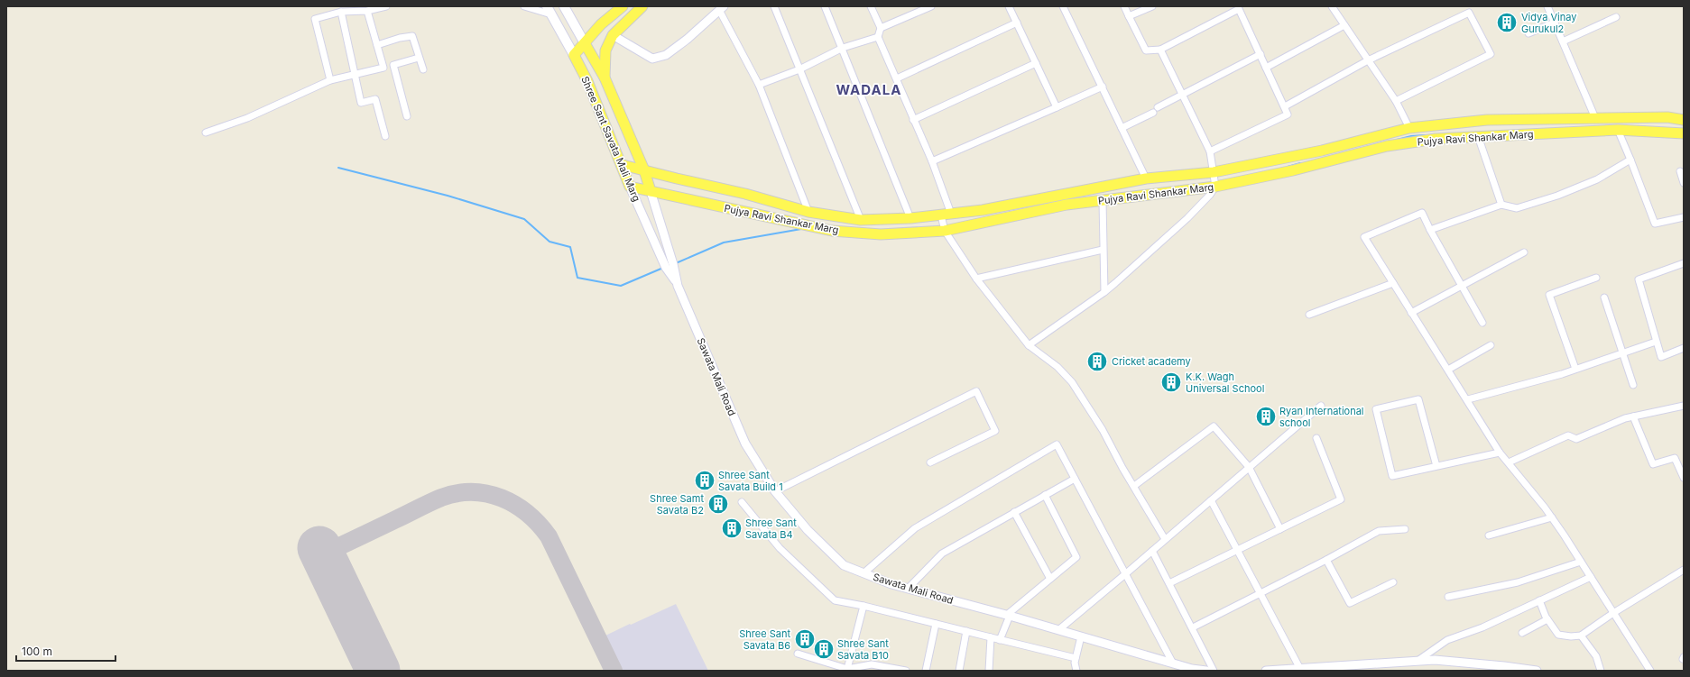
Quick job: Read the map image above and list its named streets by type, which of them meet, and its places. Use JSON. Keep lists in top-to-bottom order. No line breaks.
{"streets":{"main road":["Pujya Ravi Shankar Marg","Shree Sant Savata Mali Marg"],"street":["Sawata Mali Road"]},"crossings":[["Pujya Ravi Shankar Marg","Shree Sant Savata Mali Marg"],["Pujya Ravi Shankar Marg","Sawata Mali Road"],["Shree Sant Savata Mali Marg","Sawata Mali Road"]],"districts":["WADALA"],"places":{"building":["Vidya Vinay Gurukul2","Cricket academy","K.K. Wagh Universal School","Ryan International school","Shree Sant Savata Build 1","Shree Samt Savata B2","Shree Sant Savata B4","Shree Sant Savata B6","Shree Sant Savata B10"]},"scale_bar":"100 m"}
